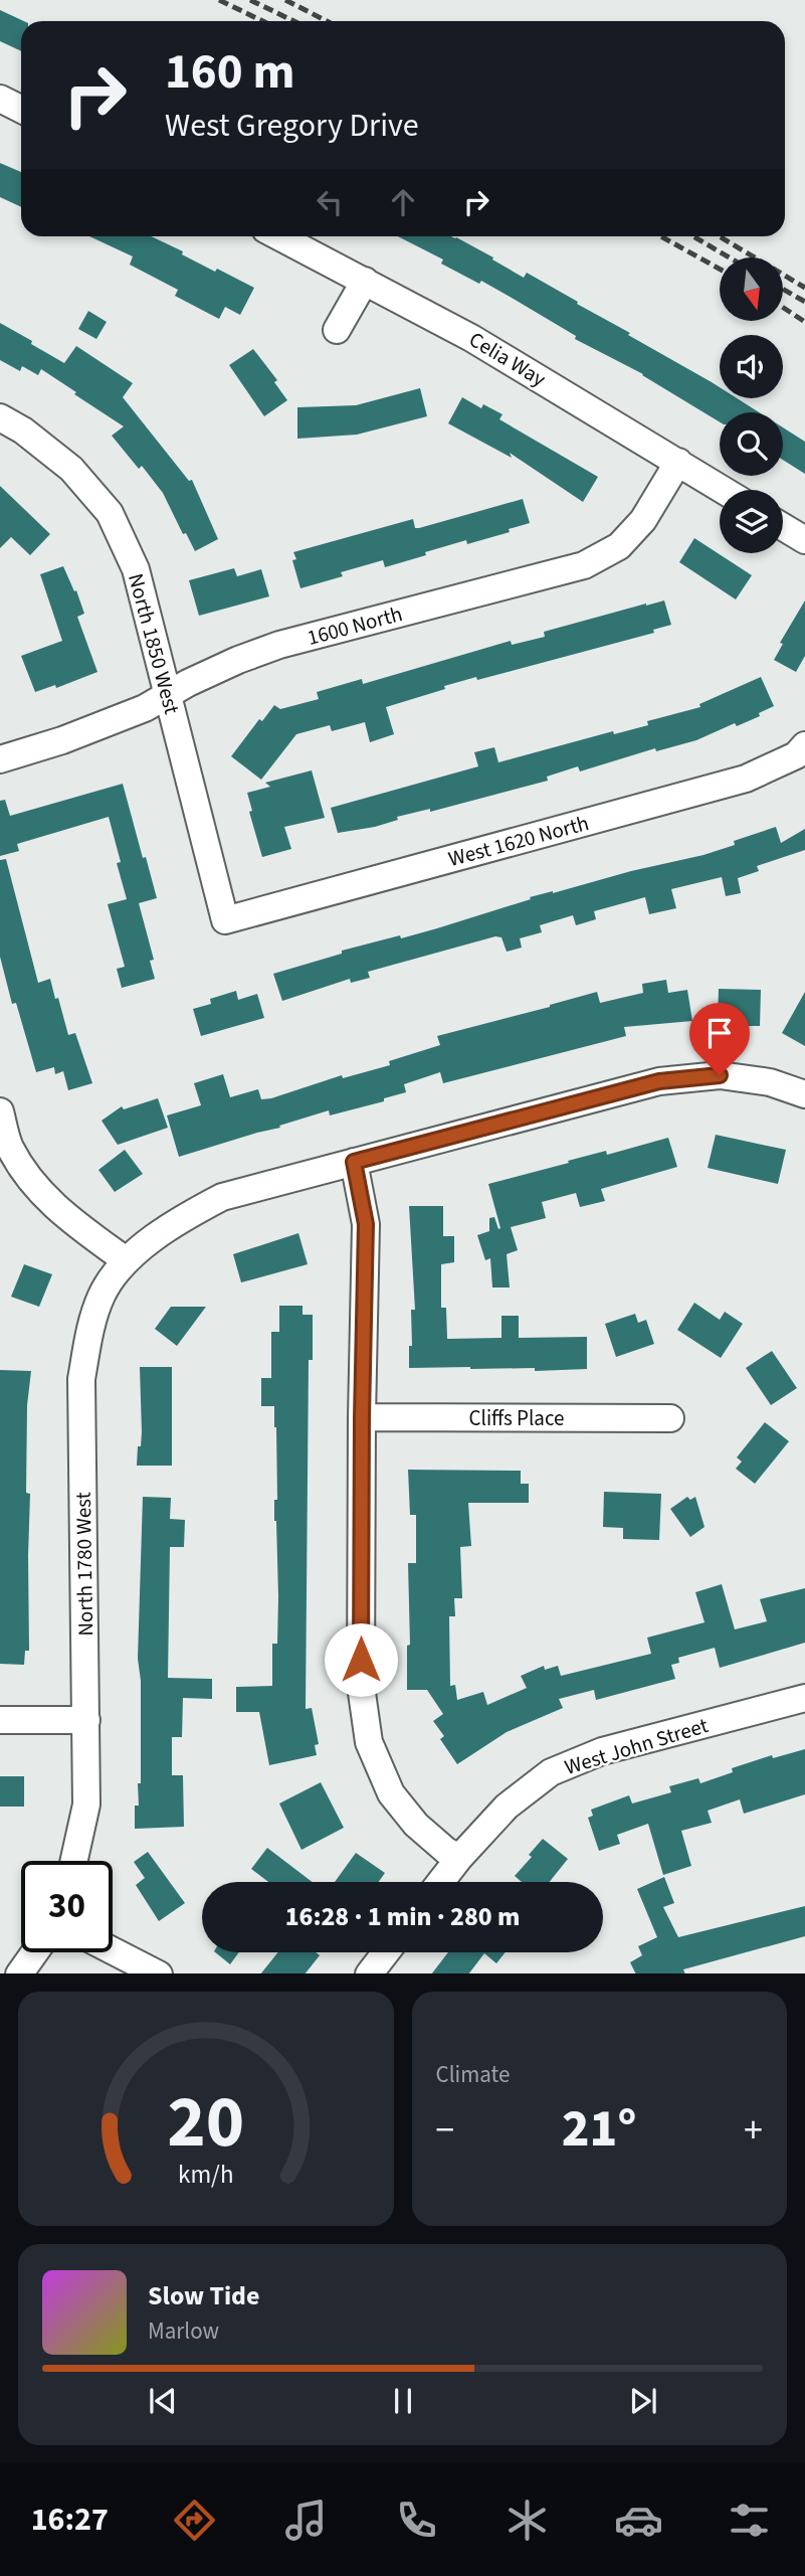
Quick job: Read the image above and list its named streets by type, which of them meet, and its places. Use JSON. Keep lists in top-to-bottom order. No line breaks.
{"streets":{"street":["Celia Way","1600 North","North 1850 West","West 1620 North","Cliffs Place","North 1780 West","West John Street"]},"crossings":[["Celia Way","1600 North"],["1600 North","North 1850 West"],["North 1850 West","West 1620 North"]],"north":"bottom","page":{"turn":["160 m","West Gregory Drive"],"limit":"30","trip":"16:28 · 1 min · 280 m","tile":"Climate","heat":["−","21°","+"],"song":["Slow Tide","Marlow"],"tabs":"16:27","gauge":["20","km/h"]}}
